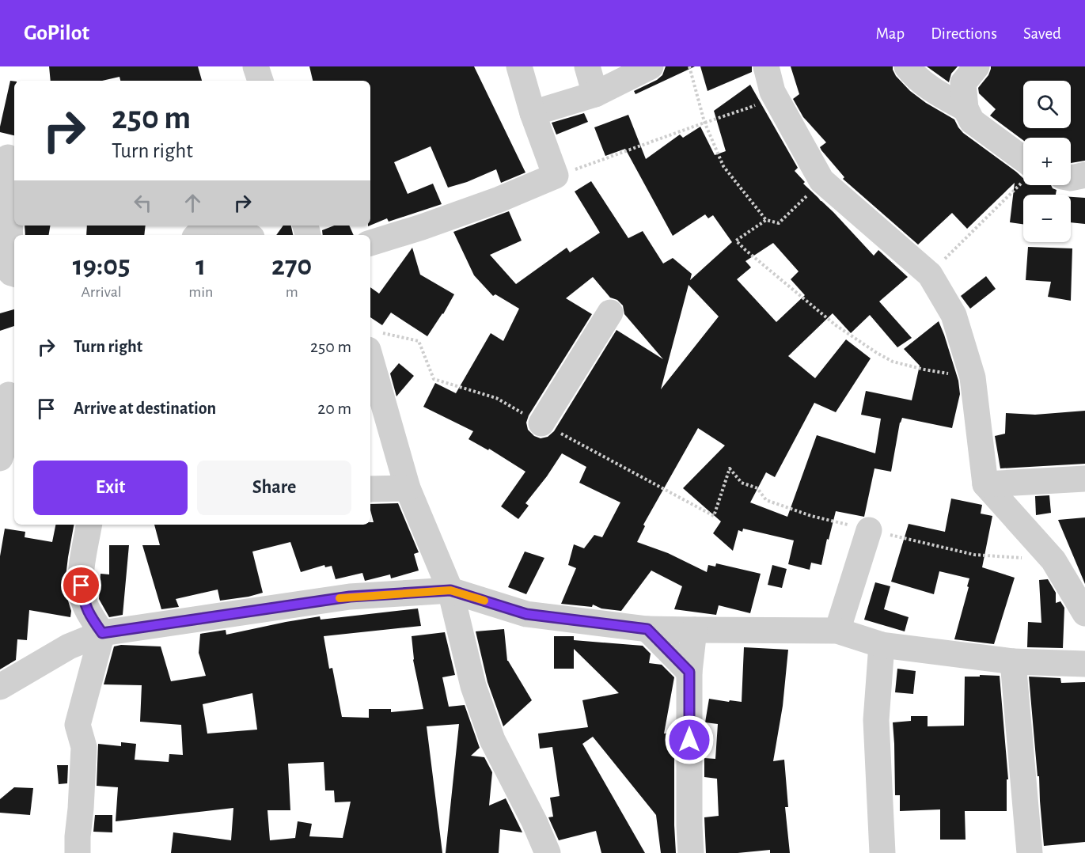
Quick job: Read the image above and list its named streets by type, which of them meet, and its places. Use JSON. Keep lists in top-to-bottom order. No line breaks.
{"page":{"header":"GoPilot","nav":["Map","Directions","Saved"],"map_buttons":["+","−"],"turn":["250 m","Turn right"],"eta":["19:05","Arrival","1","min","270","m"],"list":[{"name":"Turn right","value":"250 m"},{"name":"Arrive at destination","value":"20 m"}],"buttons":["Exit","Share"]}}
